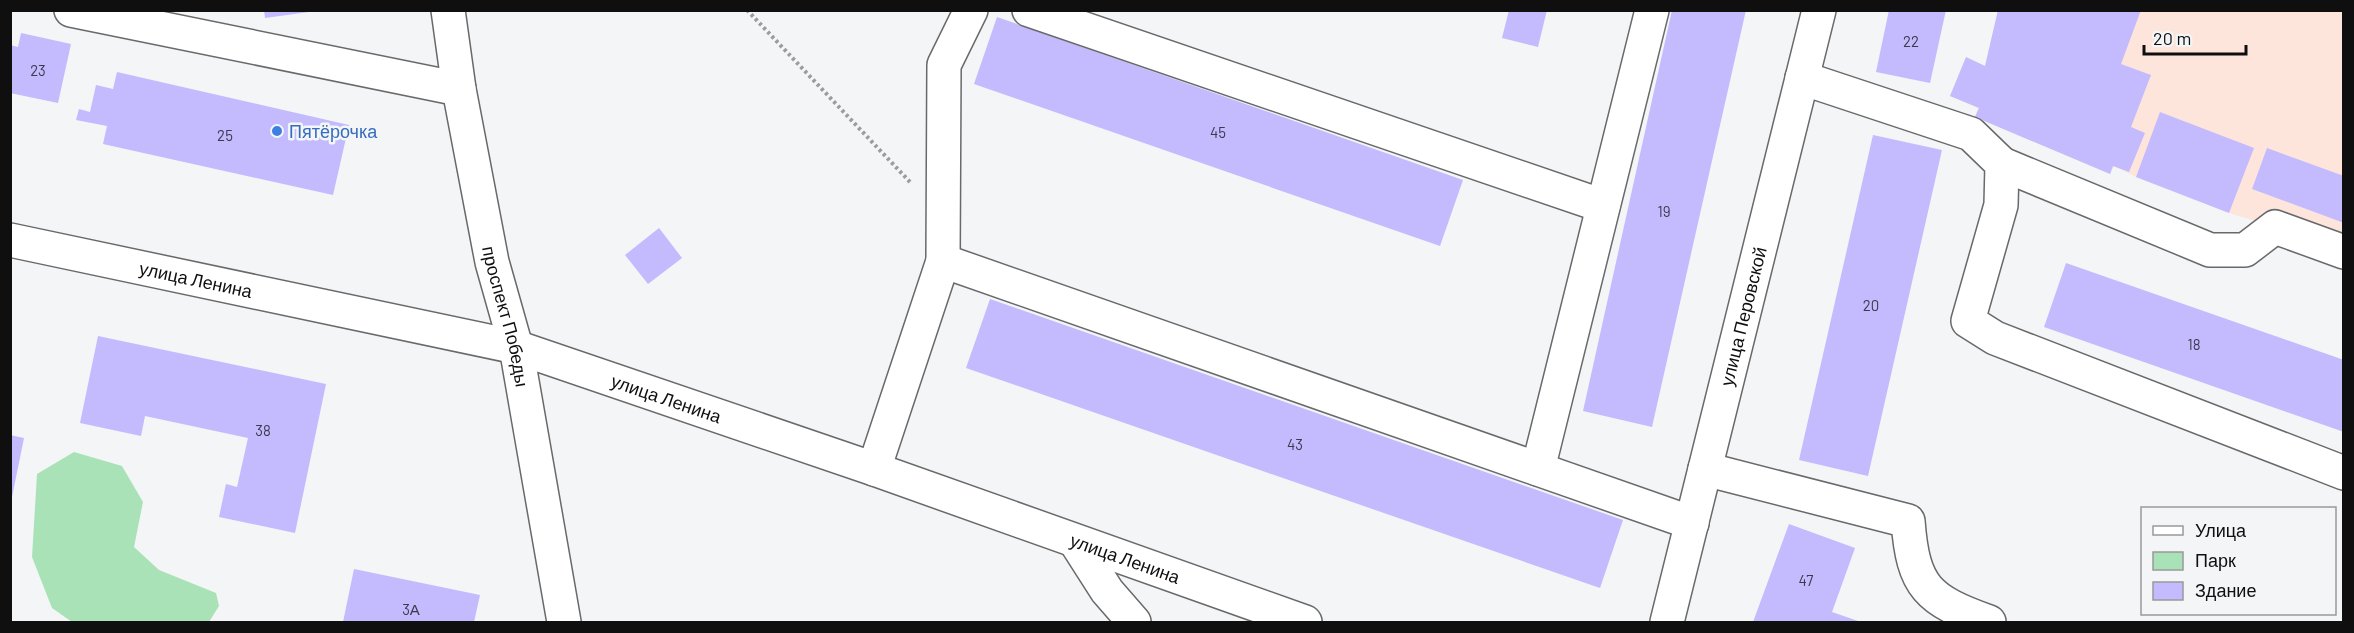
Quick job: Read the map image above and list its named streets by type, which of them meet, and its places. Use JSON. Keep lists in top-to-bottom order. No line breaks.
{"streets":{"street":["улица Ленина","проспект Победы","улица Перовской"]},"crossings":[["улица Ленина","проспект Победы"]],"places":["Пятёрочка"],"house_numbers":["22","23","45","25","19","20","18","38","43","47","3А"],"legend":["Улица","Парк","Здание"],"scale_bar":"20 m"}
